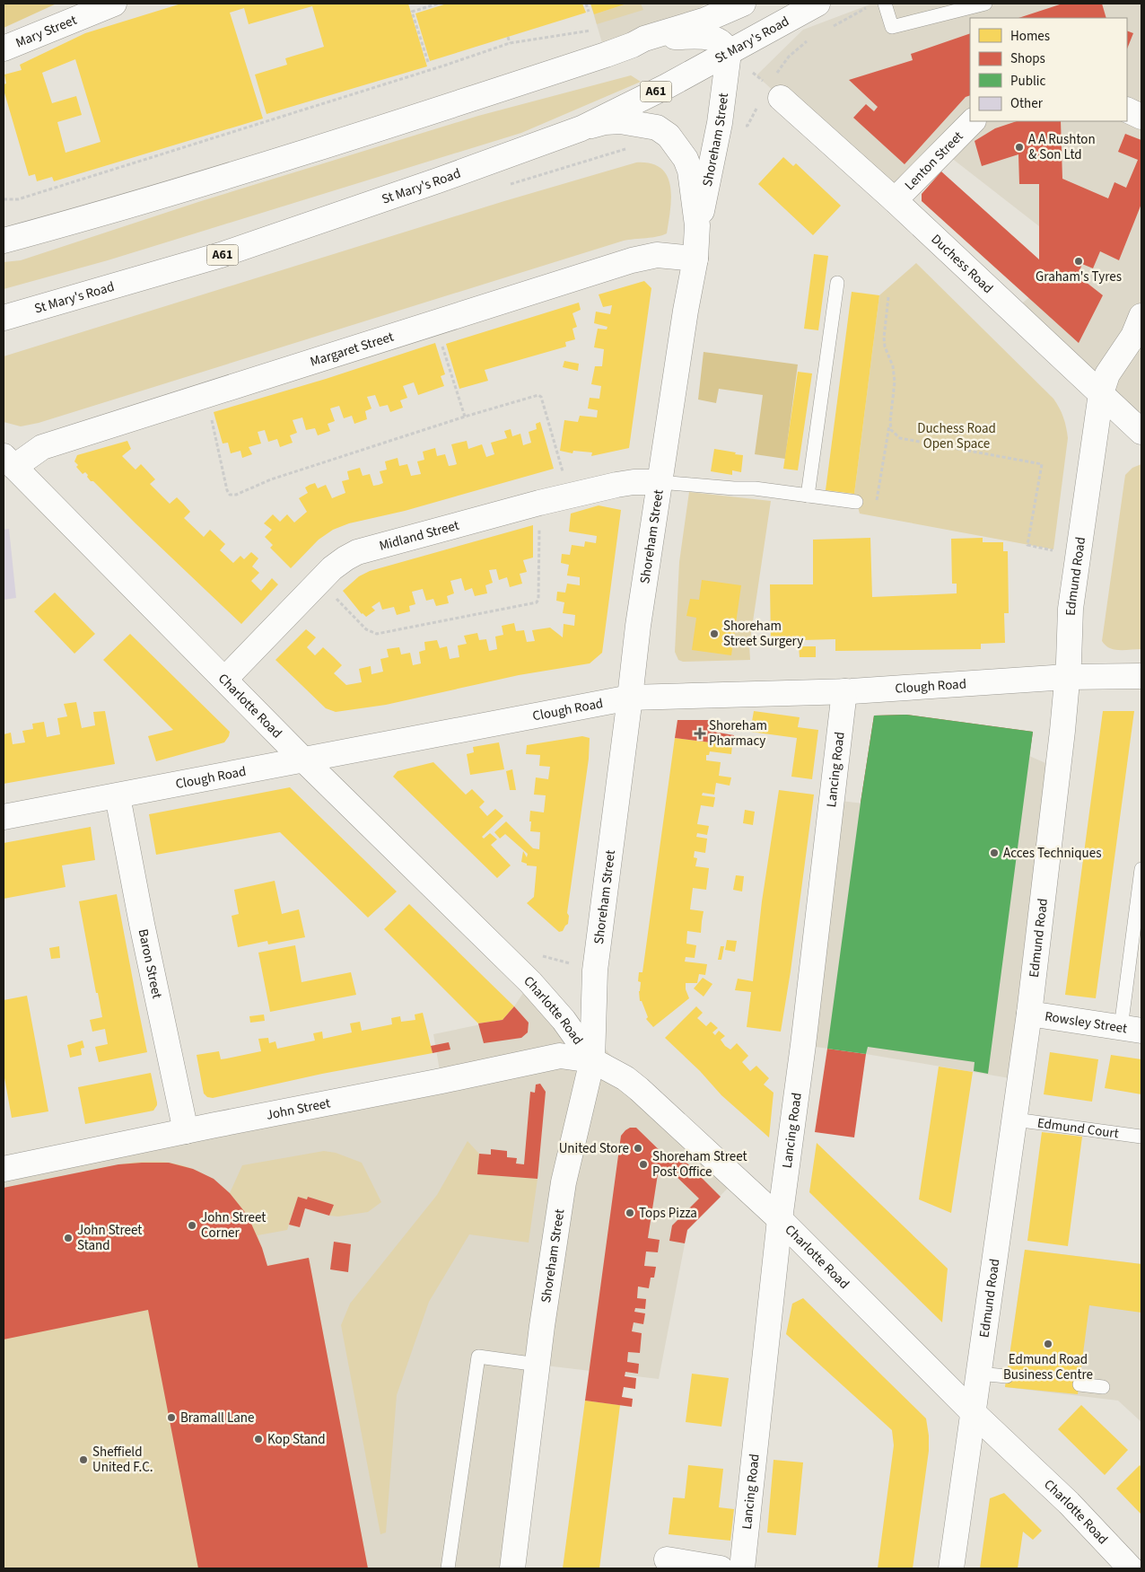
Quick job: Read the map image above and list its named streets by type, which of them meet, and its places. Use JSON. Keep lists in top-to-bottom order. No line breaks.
{"streets":{"main road":["Mary Street","St Mary's Road","A61","Shoreham Street","Lenton Street","Duchess Road","Margaret Street","Midland Street","Edmund Road","Clough Road","Charlotte Road","Lancing Road","Baron Street","Rowsley Street","John Street"],"lane":["Edmund Court"]},"crossings":[["St Mary's Road","Shoreham Street"],["Shoreham Street","Margaret Street"],["Shoreham Street","Midland Street"],["Shoreham Street","Clough Road"],["Shoreham Street","Charlotte Road"],["Shoreham Street","John Street"],["Lenton Street","Duchess Road"],["Duchess Road","Edmund Road"],["Margaret Street","Charlotte Road"],["Midland Street","Charlotte Road"],["Edmund Road","Clough Road"],["Edmund Road","Charlotte Road"],["Edmund Road","Rowsley Street"],["Edmund Road","Edmund Court"],["Clough Road","Charlotte Road"],["Clough Road","Lancing Road"],["Clough Road","Baron Street"],["Charlotte Road","Lancing Road"],["Charlotte Road","John Street"],["Baron Street","John Street"]],"parks":["Duchess Road Open Space"],"places":{"other":["A A Rushton & Son Ltd","Graham's Tyres","Shoreham Street Surgery","Acces Techniques","United Store","Shoreham Street Post Office","Tops Pizza","John Street Corner","John Street Stand","Edmund Road Business Centre","Bramall Lane","Kop Stand","Sheffield United F.C."],"health":["Shoreham Pharmacy"]},"legend":["Homes","Shops","Public","Other"]}
